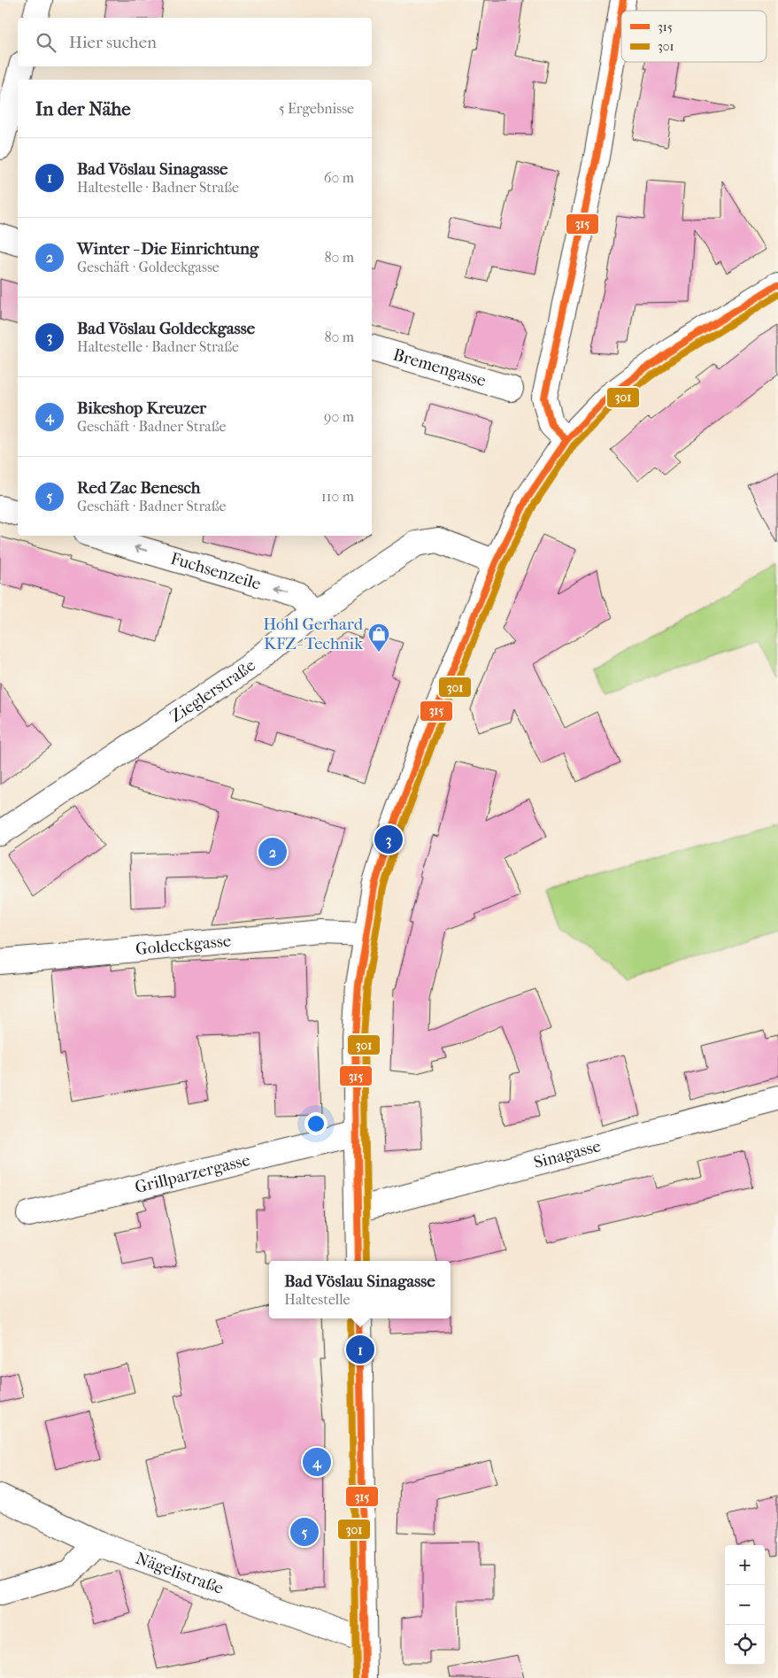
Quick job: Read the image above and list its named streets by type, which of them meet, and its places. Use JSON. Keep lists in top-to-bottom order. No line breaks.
{"streets":{"street":["Bremengasse","Fuchsenzeile","Zieglerstraße","Goldeckgasse","Sinagasse","Grillparzergasse","Nägelistraße"]},"crossings":[["Fuchsenzeile","Zieglerstraße"]],"one_way":["Fuchsenzeile"],"places":{"shop":["Hohl Gerhard KFZ- Technik"]},"lines":["transit line 315","transit line 301"],"legend":["315","301"],"page":{"search":"Hier suchen","heading":["In der Nähe","5 Ergebnisse"],"list":[{"mark":"1","name":"Bad Vöslau Sinagasse","note":"Haltestelle · Badner Straße","value":"60 m"},{"mark":"2","name":"Winter - Die Einrichtung","note":"Geschäft · Goldeckgasse","value":"80 m"},{"mark":"3","name":"Bad Vöslau Goldeckgasse","note":"Haltestelle · Badner Straße","value":"80 m"},{"mark":"4","name":"Bikeshop Kreuzer","note":"Geschäft · Badner Straße","value":"90 m"},{"mark":"5","name":"Red Zac Benesch","note":"Geschäft · Badner Straße","value":"110 m"}],"pins":["3","2","1","4","5"],"popup":["Bad Vöslau Sinagasse","Haltestelle"],"map_buttons":["+","−"]}}
